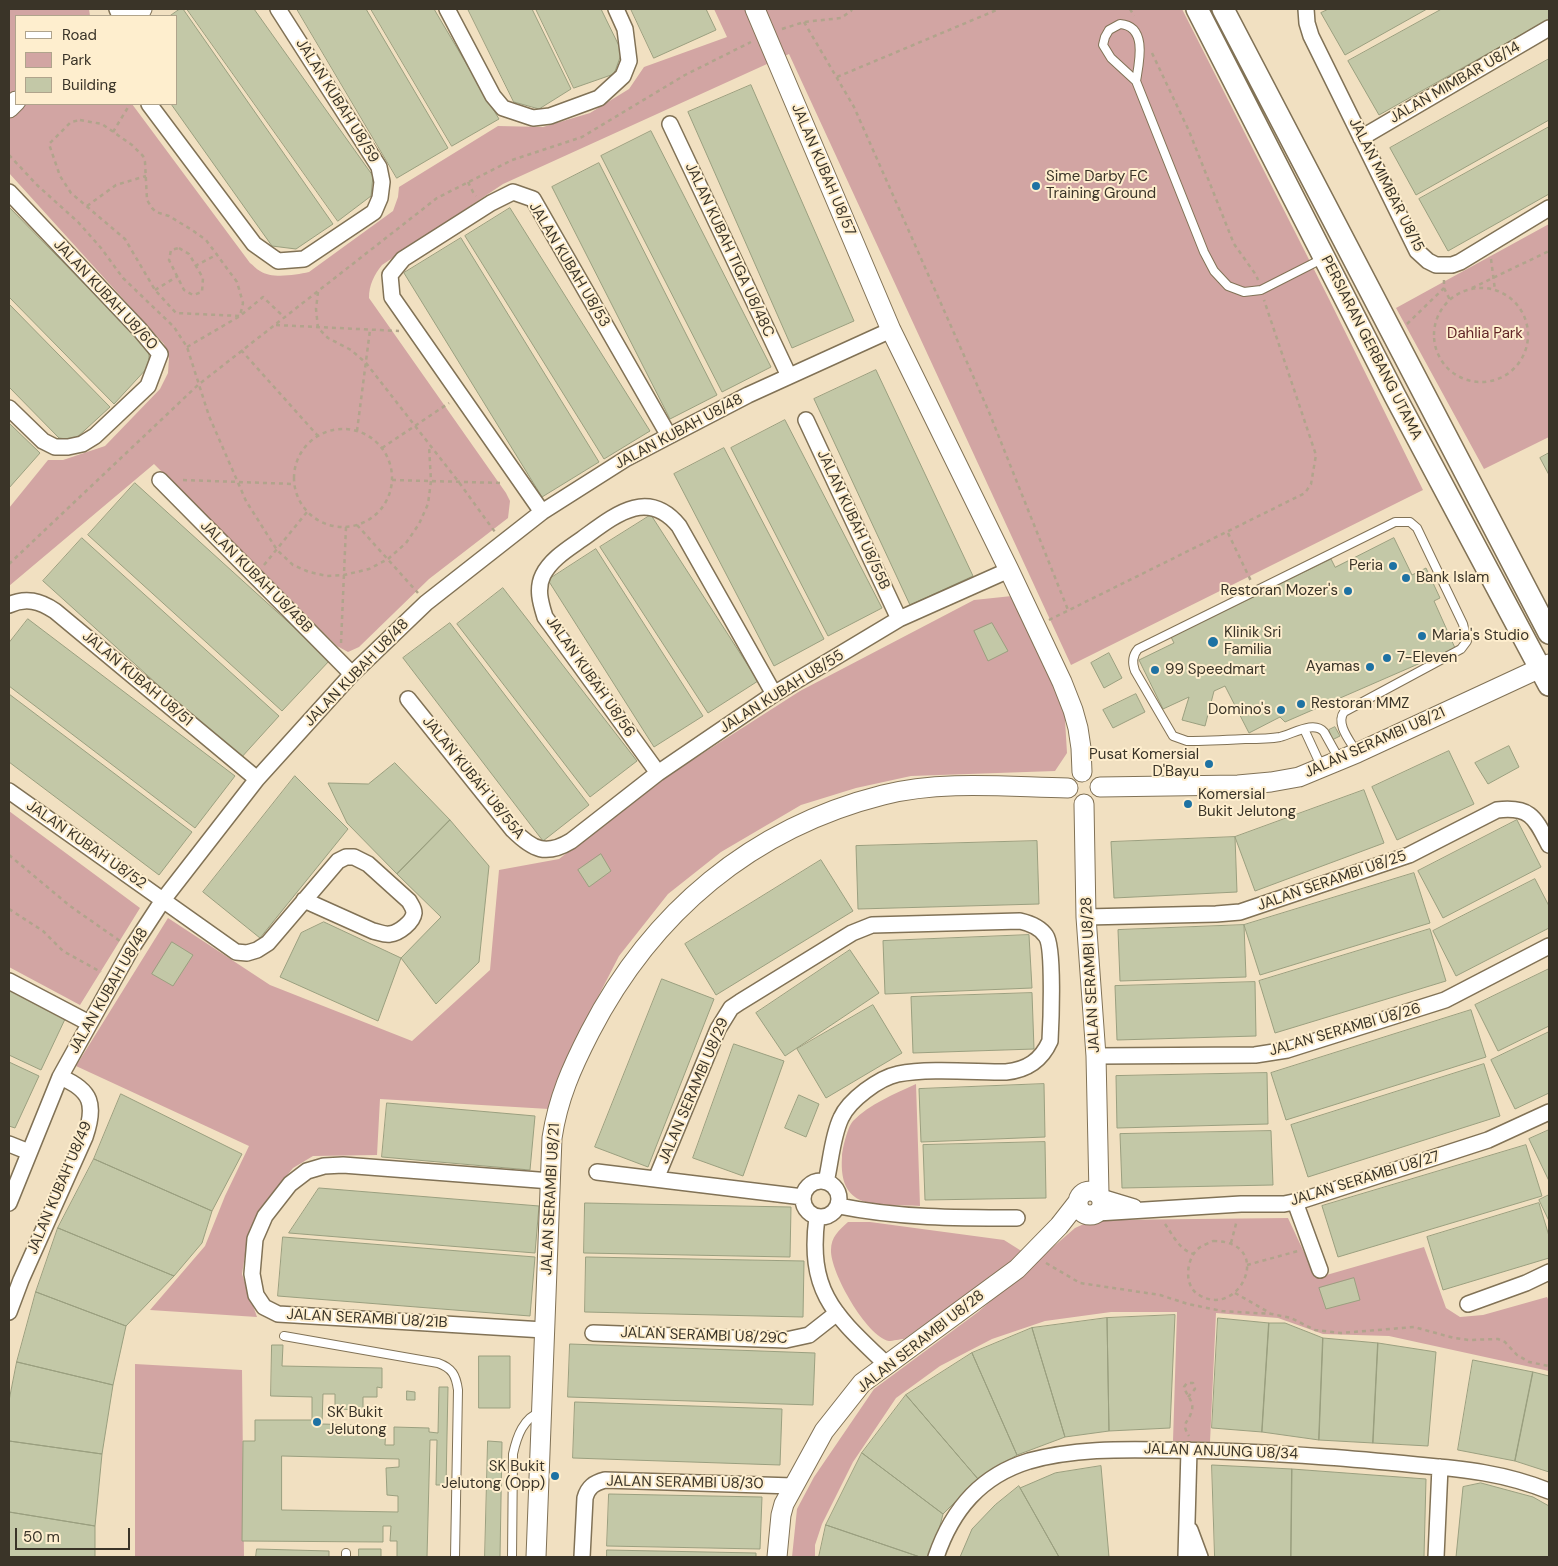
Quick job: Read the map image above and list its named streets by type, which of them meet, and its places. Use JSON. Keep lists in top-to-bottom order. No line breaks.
{"streets":{"main road":["PERSIARAN GERBANG UTAMA"],"street":["JALAN MIMBAR U8/14","JALAN KUBAH U8/59","JALAN KUBAH U8/57","JALAN MIMBAR U8/15","JALAN KUBAH TIGA U8/48C","JALAN KUBAH U8/53","JALAN KUBAH U8/60","JALAN KUBAH U8/48","JALAN KUBAH U8/55B","JALAN KUBAH U8/48B","JALAN KUBAH U8/56","JALAN KUBAH U8/51","JALAN KUBAH U8/55","JALAN SERAMBI U8/21","JALAN KUBAH U8/55A","JALAN KUBAH U8/52","JALAN SERAMBI U8/25","JALAN SERAMBI U8/28","JALAN SERAMBI U8/26","JALAN SERAMBI U8/29","JALAN SERAMBI U8/27","JALAN KUBAH U8/49","JALAN SERAMBI U8/21B","JALAN SERAMBI U8/29C","JALAN ANJUNG U8/34","JALAN SERAMBI U8/30"]},"crossings":[["JALAN MIMBAR U8/14","JALAN MIMBAR U8/15"],["JALAN KUBAH U8/57","JALAN KUBAH U8/48"],["JALAN KUBAH U8/57","JALAN KUBAH U8/55"],["JALAN KUBAH U8/57","JALAN SERAMBI U8/21"],["JALAN KUBAH U8/57","JALAN SERAMBI U8/28"],["JALAN KUBAH TIGA U8/48C","JALAN KUBAH U8/48"],["JALAN KUBAH U8/53","JALAN KUBAH U8/48"],["PERSIARAN GERBANG UTAMA","JALAN SERAMBI U8/21"],["JALAN KUBAH U8/48","JALAN KUBAH U8/48B"],["JALAN KUBAH U8/48","JALAN KUBAH U8/51"],["JALAN KUBAH U8/48","JALAN KUBAH U8/52"],["JALAN KUBAH U8/48","JALAN KUBAH U8/49"],["JALAN KUBAH U8/55B","JALAN KUBAH U8/55"],["JALAN KUBAH U8/56","JALAN KUBAH U8/55"],["JALAN KUBAH U8/55","JALAN KUBAH U8/55A"],["JALAN SERAMBI U8/21","JALAN SERAMBI U8/28"],["JALAN SERAMBI U8/21","JALAN SERAMBI U8/21B"],["JALAN SERAMBI U8/25","JALAN SERAMBI U8/28"],["JALAN SERAMBI U8/28","JALAN SERAMBI U8/26"],["JALAN SERAMBI U8/28","JALAN SERAMBI U8/27"],["JALAN SERAMBI U8/28","JALAN SERAMBI U8/30"]],"parks":["Dahlia Park"],"places":["Sime Darby FC Training Ground","Peria","Bank Islam","Restoran Mozer's","Maria's Studio","Klinik Sri Familia","7-Eleven","Ayamas","99 Speedmart","Restoran MMZ","Domino's","Pusat Komersial D'Bayu","Komersial Bukit Jelutong","SK Bukit Jelutong","SK Bukit Jelutong (Opp)"],"legend":["Road","Park","Building"],"scale_bar":"50 m"}
